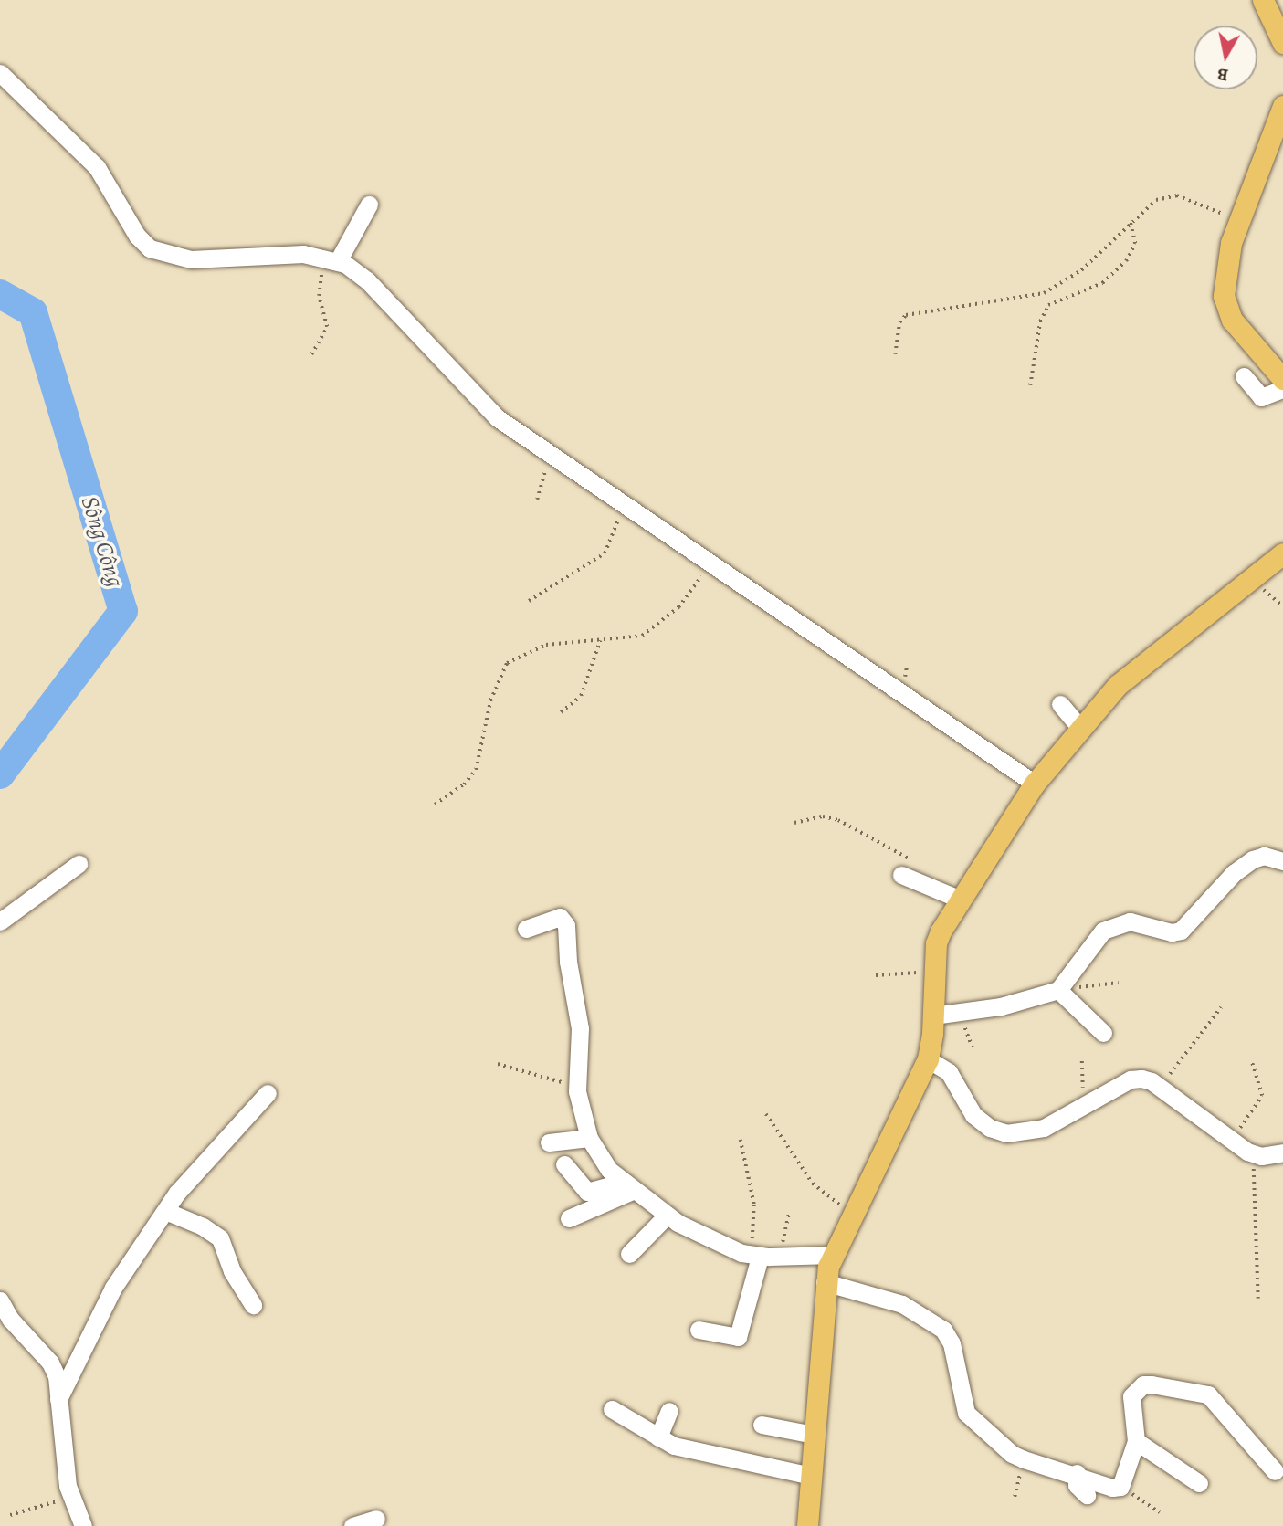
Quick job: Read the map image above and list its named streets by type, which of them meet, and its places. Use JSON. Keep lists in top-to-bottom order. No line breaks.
{"water":["Sông Công"],"north":"bottom"}
